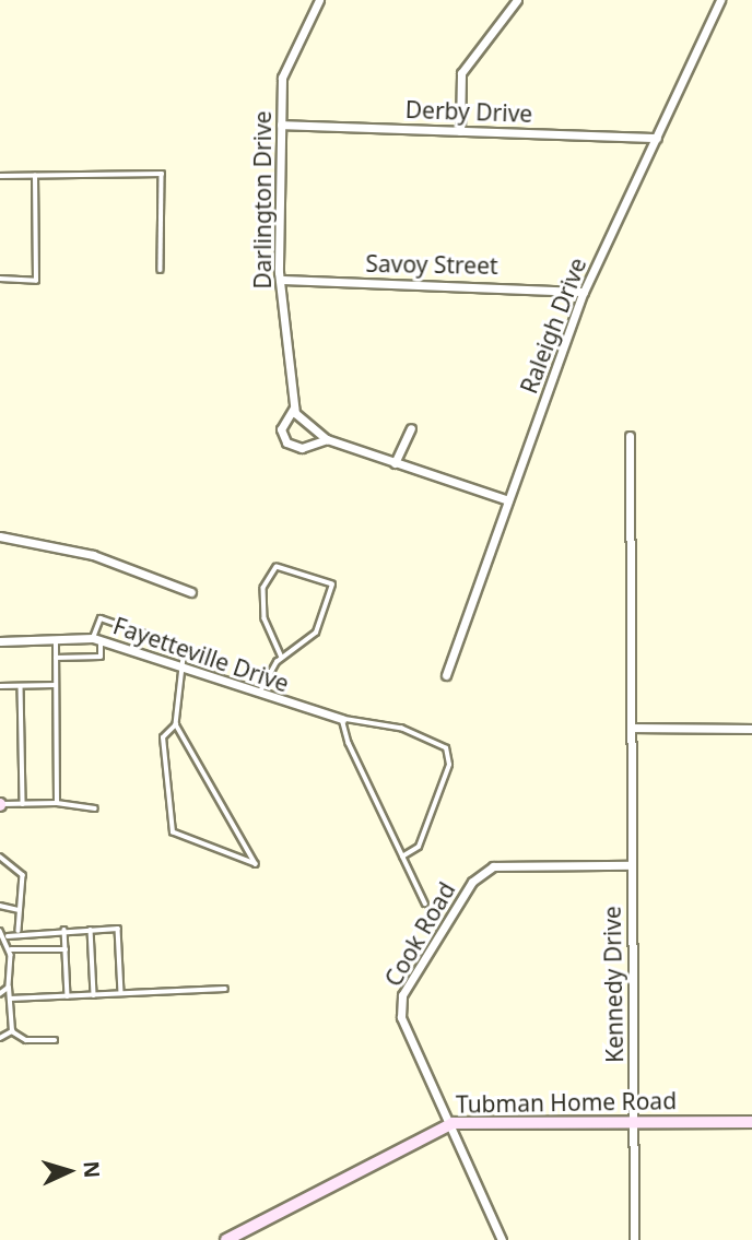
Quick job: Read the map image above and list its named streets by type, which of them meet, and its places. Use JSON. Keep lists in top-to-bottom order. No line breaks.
{"streets":{"street":["Derby Drive","Darlington Drive","Savoy Street","Raleigh Drive","Fayetteville Drive","Cook Road","Kennedy Drive","Tubman Home Road"]},"crossings":[["Derby Drive","Darlington Drive"],["Derby Drive","Raleigh Drive"],["Darlington Drive","Savoy Street"],["Darlington Drive","Raleigh Drive"],["Savoy Street","Raleigh Drive"],["Cook Road","Kennedy Drive"],["Cook Road","Tubman Home Road"],["Kennedy Drive","Tubman Home Road"]],"north":"right"}
